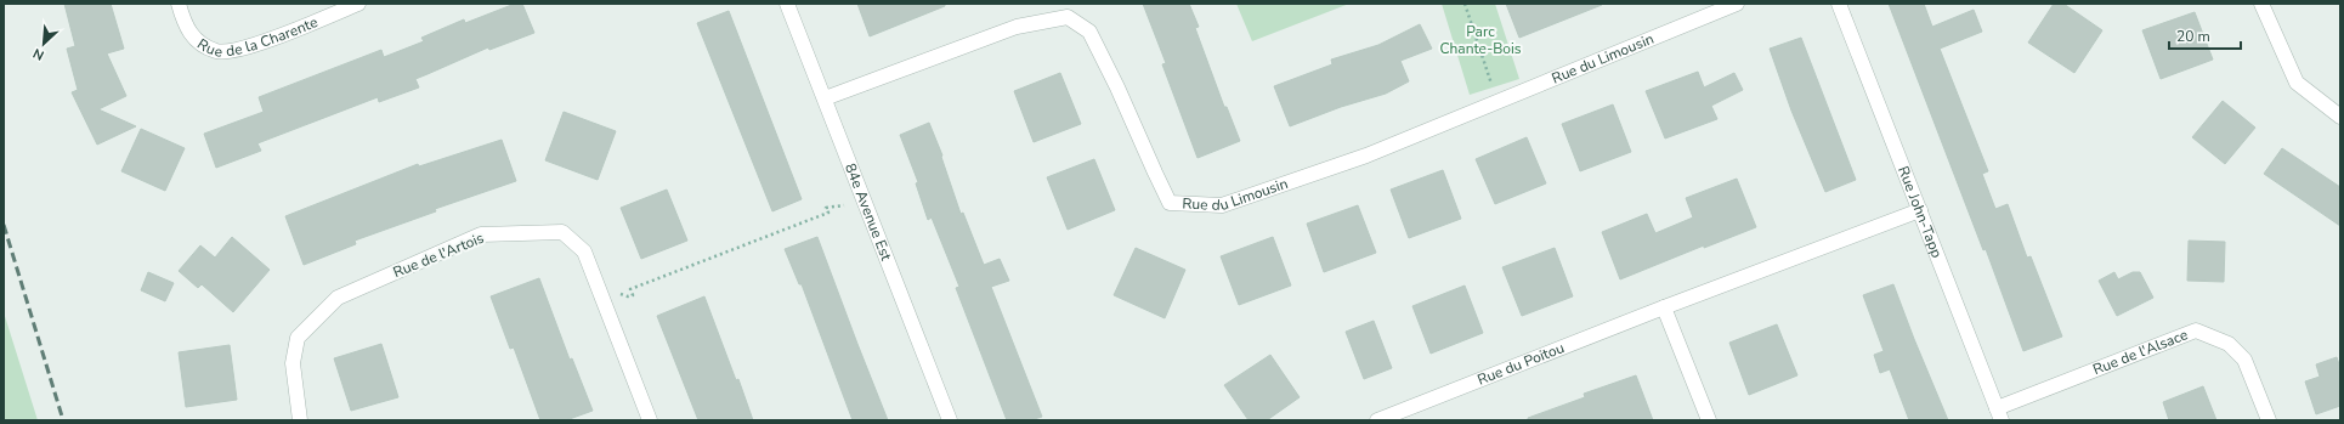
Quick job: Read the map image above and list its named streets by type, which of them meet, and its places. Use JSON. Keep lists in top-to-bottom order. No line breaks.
{"streets":{"street":["Rue de la Charente","Rue du Limousin","Rue John-Tapp","84e Avenue Est","Rue de l'Artois","Rue de l'Alsace","Rue du Poitou"]},"crossings":[["Rue du Limousin","84e Avenue Est"],["Rue John-Tapp","Rue de l'Alsace"],["Rue John-Tapp","Rue du Poitou"]],"parks":["Parc Chante-Bois"],"scale_bar":"20 m","north":"bottom left"}
